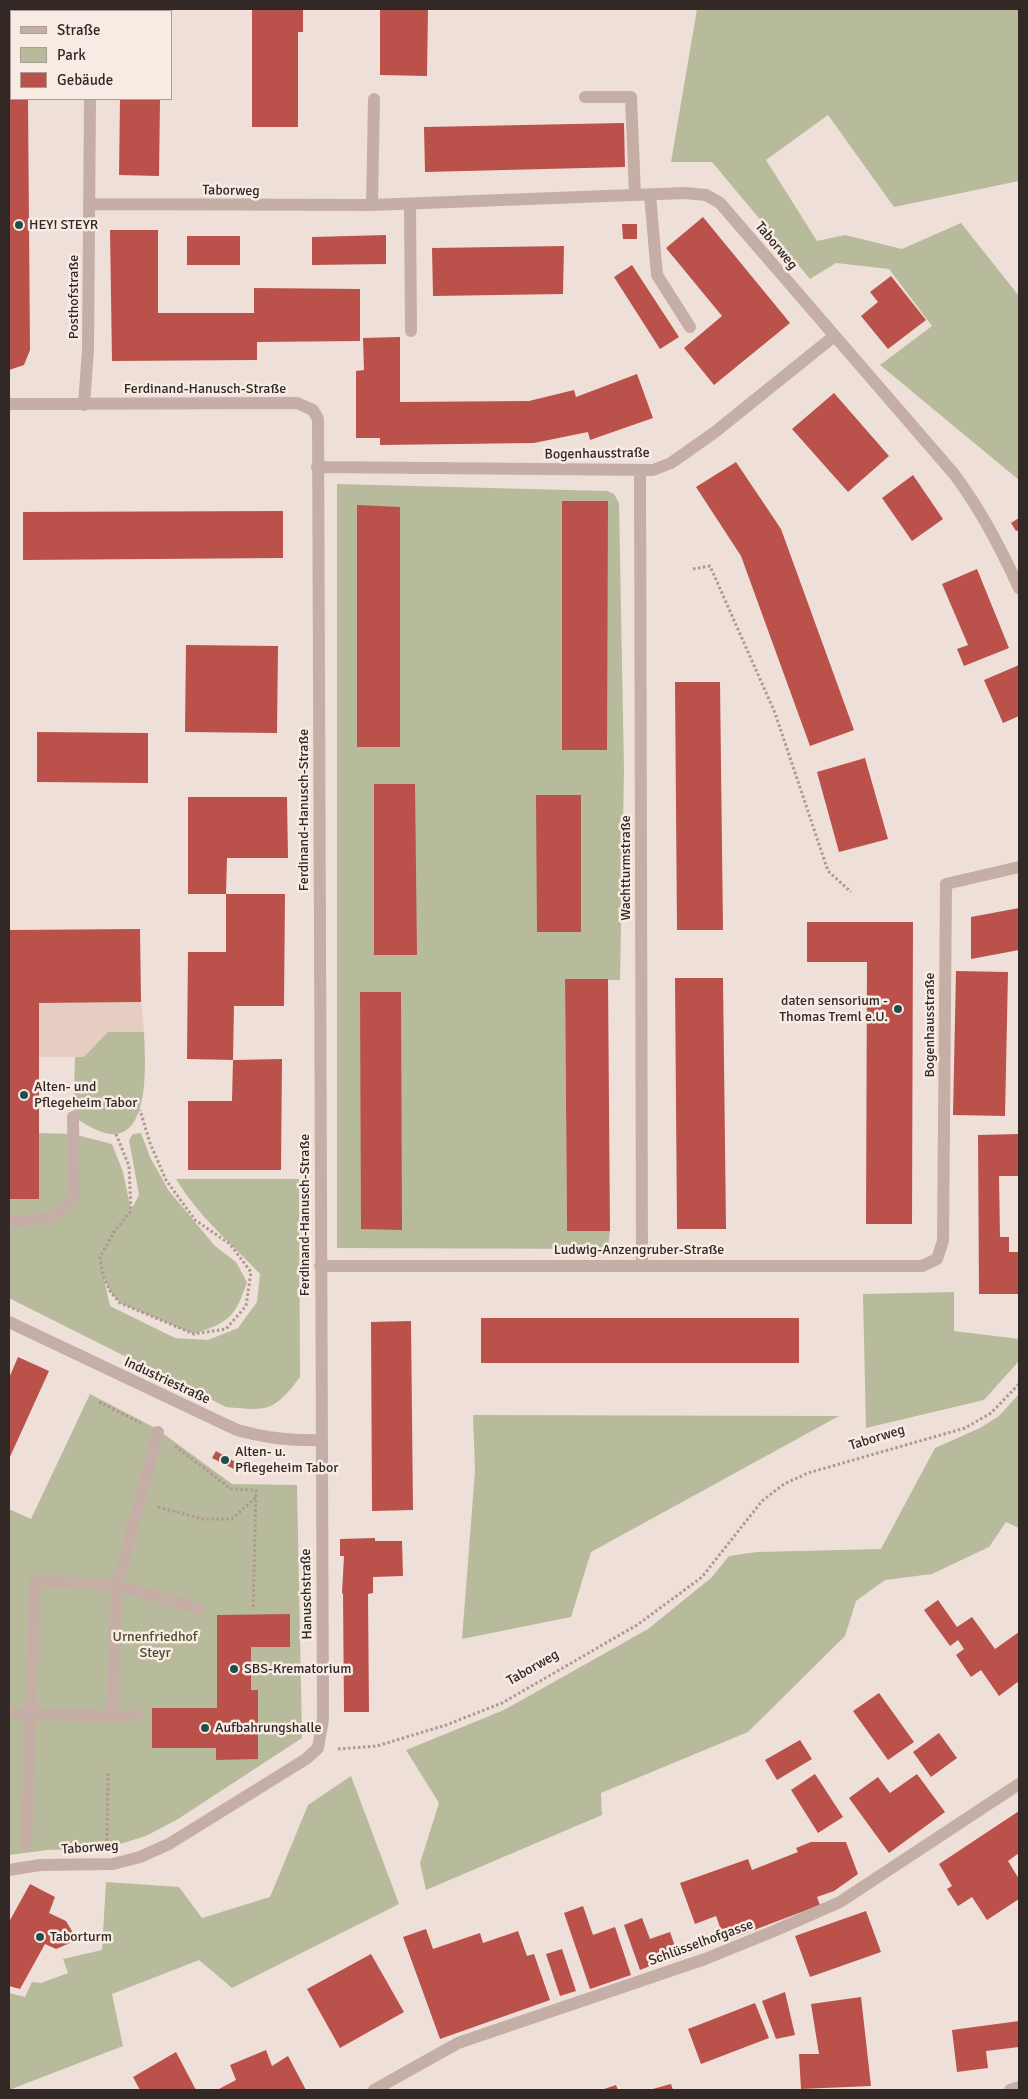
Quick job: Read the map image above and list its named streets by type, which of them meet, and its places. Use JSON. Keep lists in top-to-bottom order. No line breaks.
{"streets":{"street":["Taborweg","Posthofstraße","Ferdinand-Hanusch-Straße","Bogenhausstraße","Wachtturmstraße","Ludwig-Anzengruber-Straße","Industriestraße","Hanuschstraße","Schlüsselhofgasse"]},"crossings":[["Taborweg","Posthofstraße"],["Taborweg","Bogenhausstraße"],["Taborweg","Hanuschstraße"],["Posthofstraße","Ferdinand-Hanusch-Straße"],["Ferdinand-Hanusch-Straße","Bogenhausstraße"],["Ferdinand-Hanusch-Straße","Ludwig-Anzengruber-Straße"],["Ferdinand-Hanusch-Straße","Industriestraße"],["Ferdinand-Hanusch-Straße","Hanuschstraße"],["Bogenhausstraße","Wachtturmstraße"],["Bogenhausstraße","Ludwig-Anzengruber-Straße"],["Wachtturmstraße","Ludwig-Anzengruber-Straße"],["Industriestraße","Hanuschstraße"]],"parks":["Urnenfriedhof Steyr"],"places":["HEY! STEYR","daten sensorium - Thomas Treml e.U.","Alten- und Pflegeheim Tabor","Alten- u. Pflegeheim Tabor","SBS-Krematorium","Aufbahrungshalle","Taborturm"],"legend":["Straße","Park","Gebäude"]}
